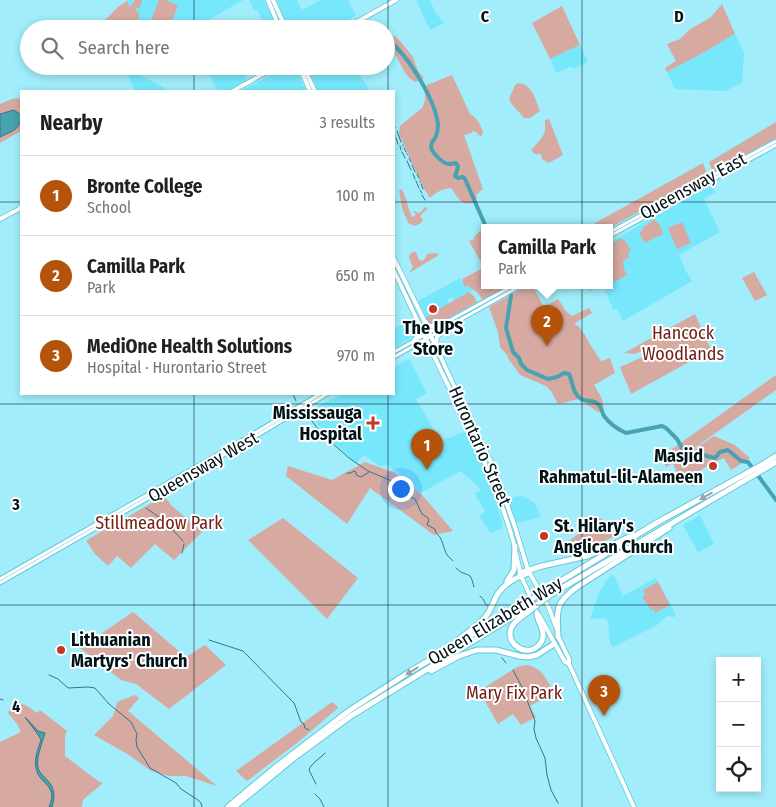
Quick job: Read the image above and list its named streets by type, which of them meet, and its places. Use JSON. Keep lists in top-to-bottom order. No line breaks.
{"streets":{"highway":["Queen Elizabeth Way"],"main road":["Queensway East","Hurontario Street","Queensway West"]},"parks":["Hancock Woodlands","Stillmeadow Park","Mary Fix Park"],"places":{"other":["The UPS Store","Masjid Rahmatul-lil-Alameen","St. Hilary's Anglican Church","Lithuanian Martyrs' Church"],"health":["Mississauga Hospital"]},"page":{"search":"Search here","heading":["Nearby","3 results"],"list":[{"mark":"1","name":"Bronte College","note":"School","value":"100 m"},{"mark":"2","name":"Camilla Park","note":"Park","value":"650 m"},{"mark":"3","name":"MediOne Health Solutions","note":"Hospital · Hurontario Street","value":"970 m"}],"popup":["Camilla Park","Park"],"pins":["2","1","3"],"map_buttons":["+","−"]},"grid":{"columns":["C","D"],"rows":["3","4"]}}
